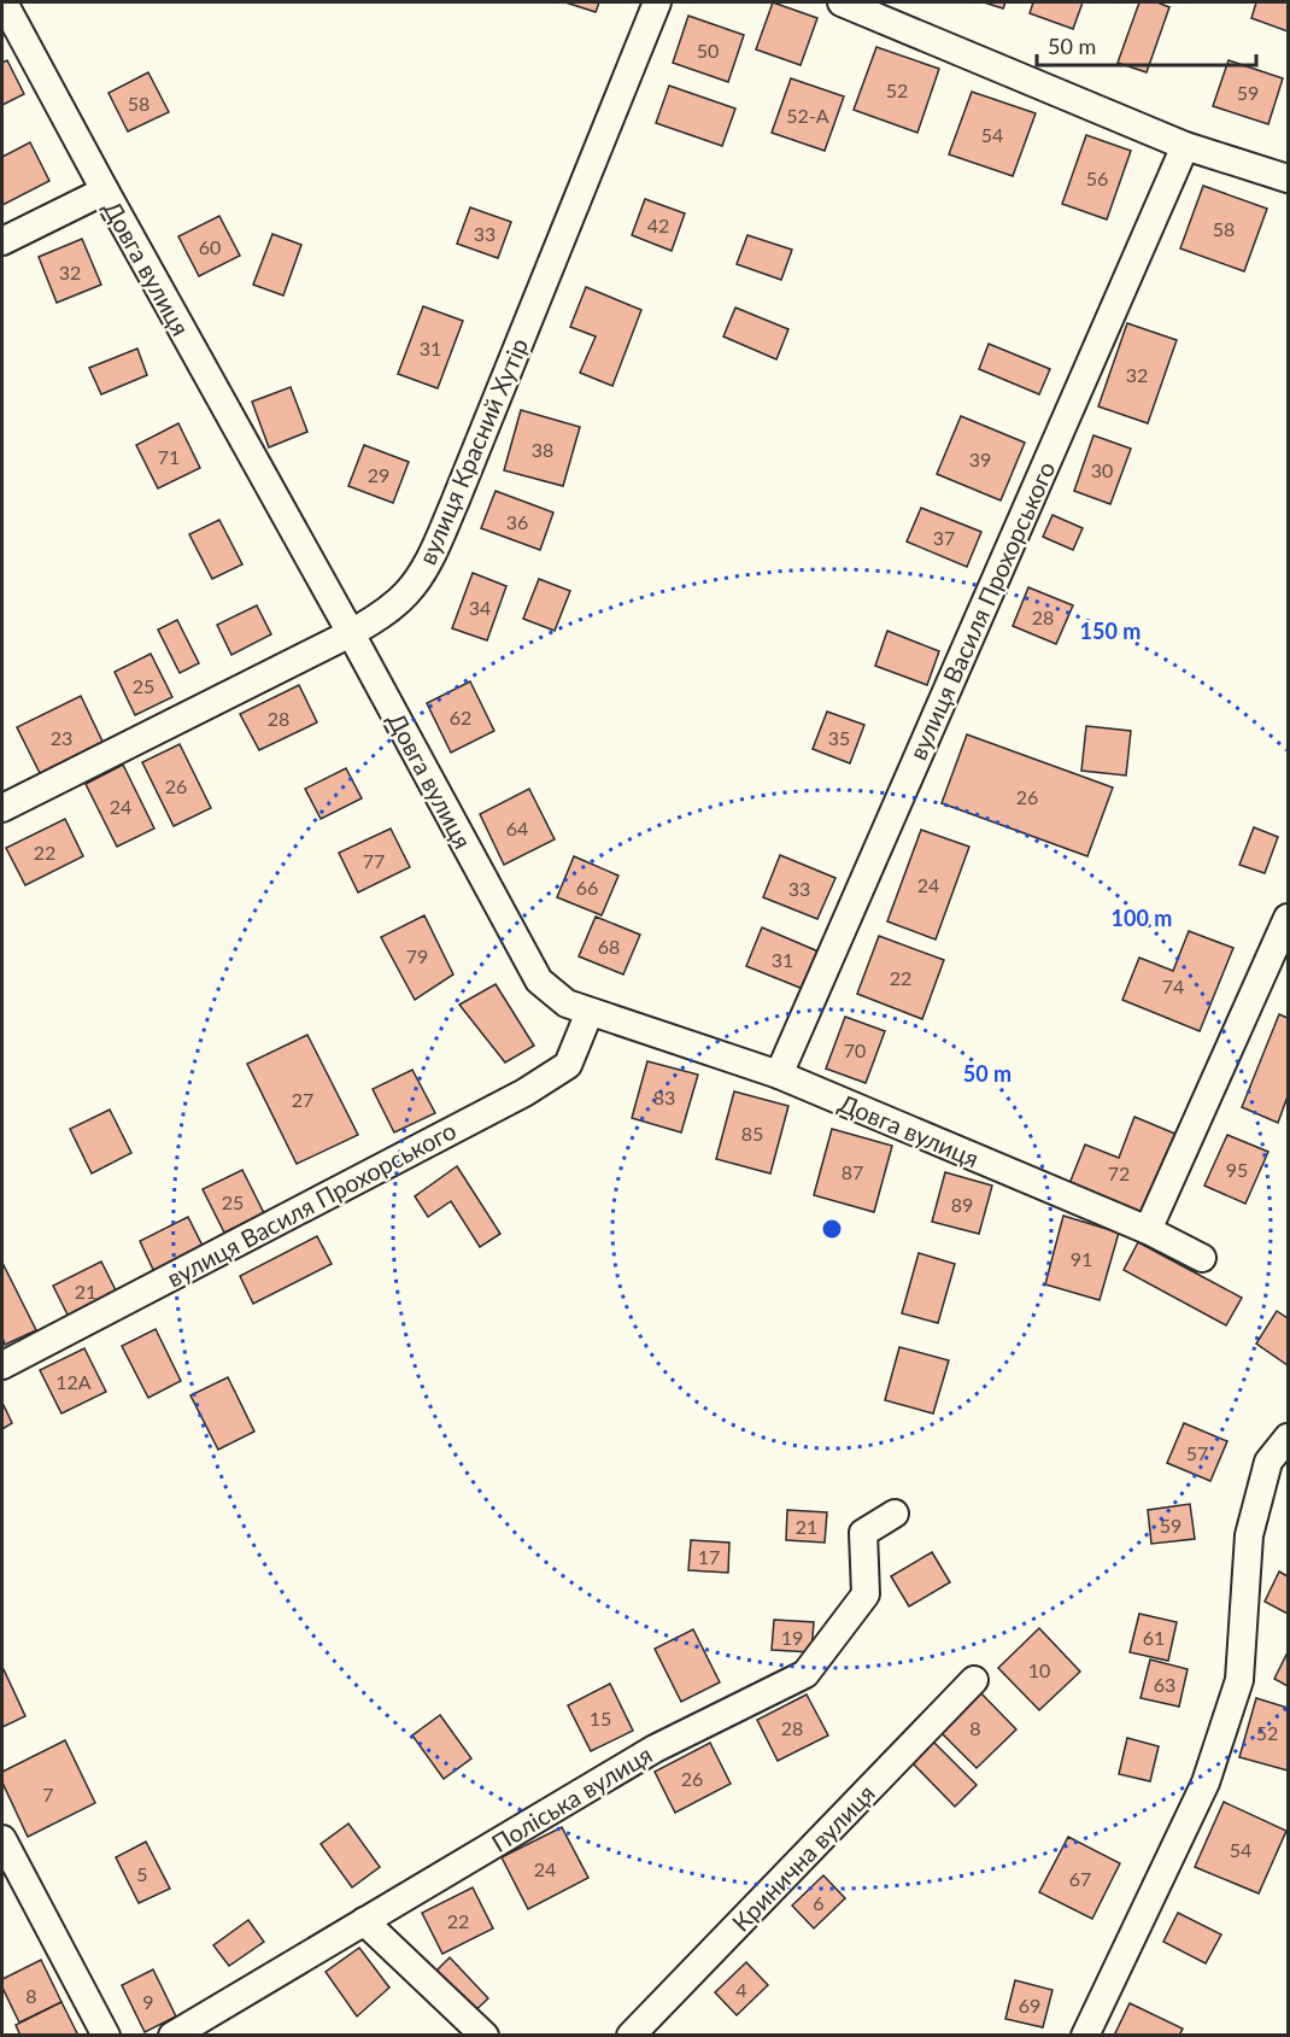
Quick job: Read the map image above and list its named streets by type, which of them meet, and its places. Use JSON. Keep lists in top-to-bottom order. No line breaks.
{"streets":{"street":["Довга вулиця","вулиця Красний Хутір","вулиця Василя Прохорського","Поліська вулиця","Кринична вулиця"]},"crossings":[["Довга вулиця","вулиця Красний Хутір"],["Довга вулиця","вулиця Василя Прохорського"]],"house_numbers":["50","52","59","58","52-А","54","56","42","58","33","60","32","31","32","38","71","39","30","29","36","37","34","28","25","62","28","23","35","26","26","24","64","22","77","24","66","33","68","79","31","22","74","70","83","27","85","95","87","72","25","89","91","21","12А","57","59","21","17","19","61","10","63","15","28","8","52","26","7","54","24","5","67","6","22","4","8","9","69"],"scale_bar":"50 m","rings":["150 m","100 m","50 m"]}
